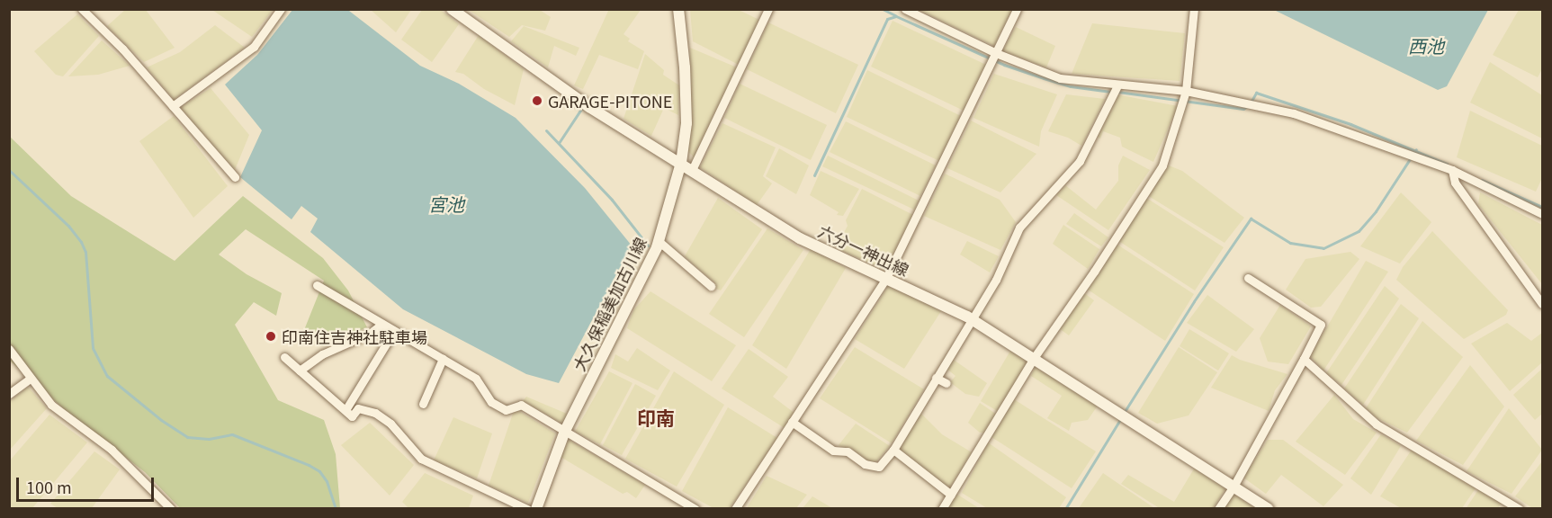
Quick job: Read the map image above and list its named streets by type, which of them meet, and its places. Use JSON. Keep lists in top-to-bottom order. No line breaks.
{"streets":{"main road":["六分一神出線","大久保稲美加古川線"]},"crossings":[["六分一神出線","大久保稲美加古川線"]],"districts":["印南"],"water":["西池","宮池"],"places":["GARAGE-PITONE","印南住吉神社駐車場"],"scale_bar":"100 m"}
